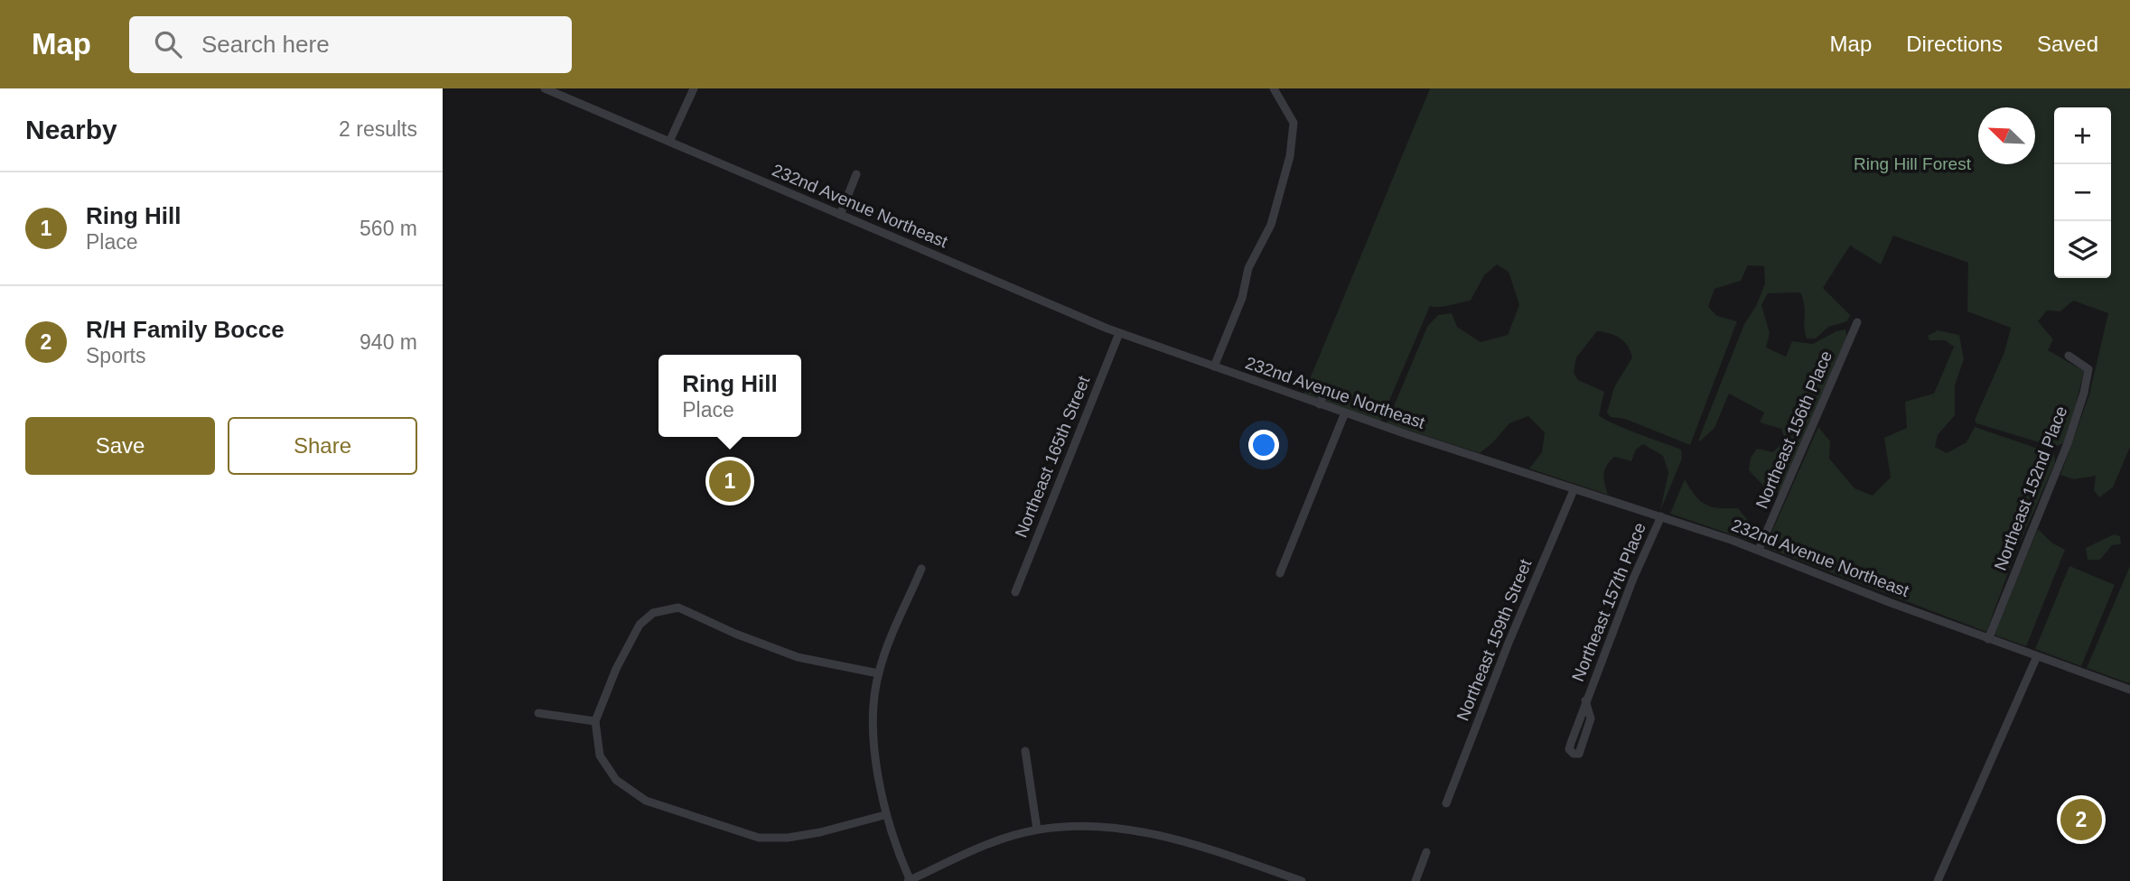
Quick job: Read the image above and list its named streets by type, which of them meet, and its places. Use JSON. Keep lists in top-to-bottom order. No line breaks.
{"streets":{"street":["232nd Avenue Northeast","Northeast 156th Place","Northeast 165th Street","Northeast 152nd Place","Northeast 157th Place","Northeast 159th Street"]},"crossings":[["232nd Avenue Northeast","Northeast 156th Place"],["232nd Avenue Northeast","Northeast 165th Street"],["232nd Avenue Northeast","Northeast 152nd Place"],["232nd Avenue Northeast","Northeast 157th Place"],["232nd Avenue Northeast","Northeast 159th Street"]],"parks":["Ring Hill Forest"],"north":"top left","page":{"header":"Map","search":"Search here","nav":["Map","Directions","Saved"],"heading":["Nearby","2 results"],"map_buttons":["+","−"],"list":[{"mark":"1","name":"Ring Hill","note":"Place","value":"560 m"},{"mark":"2","name":"R/H Family Bocce","note":"Sports","value":"940 m"}],"popup":["Ring Hill","Place"],"buttons":["Save","Share"],"pins":["1","2"]}}
